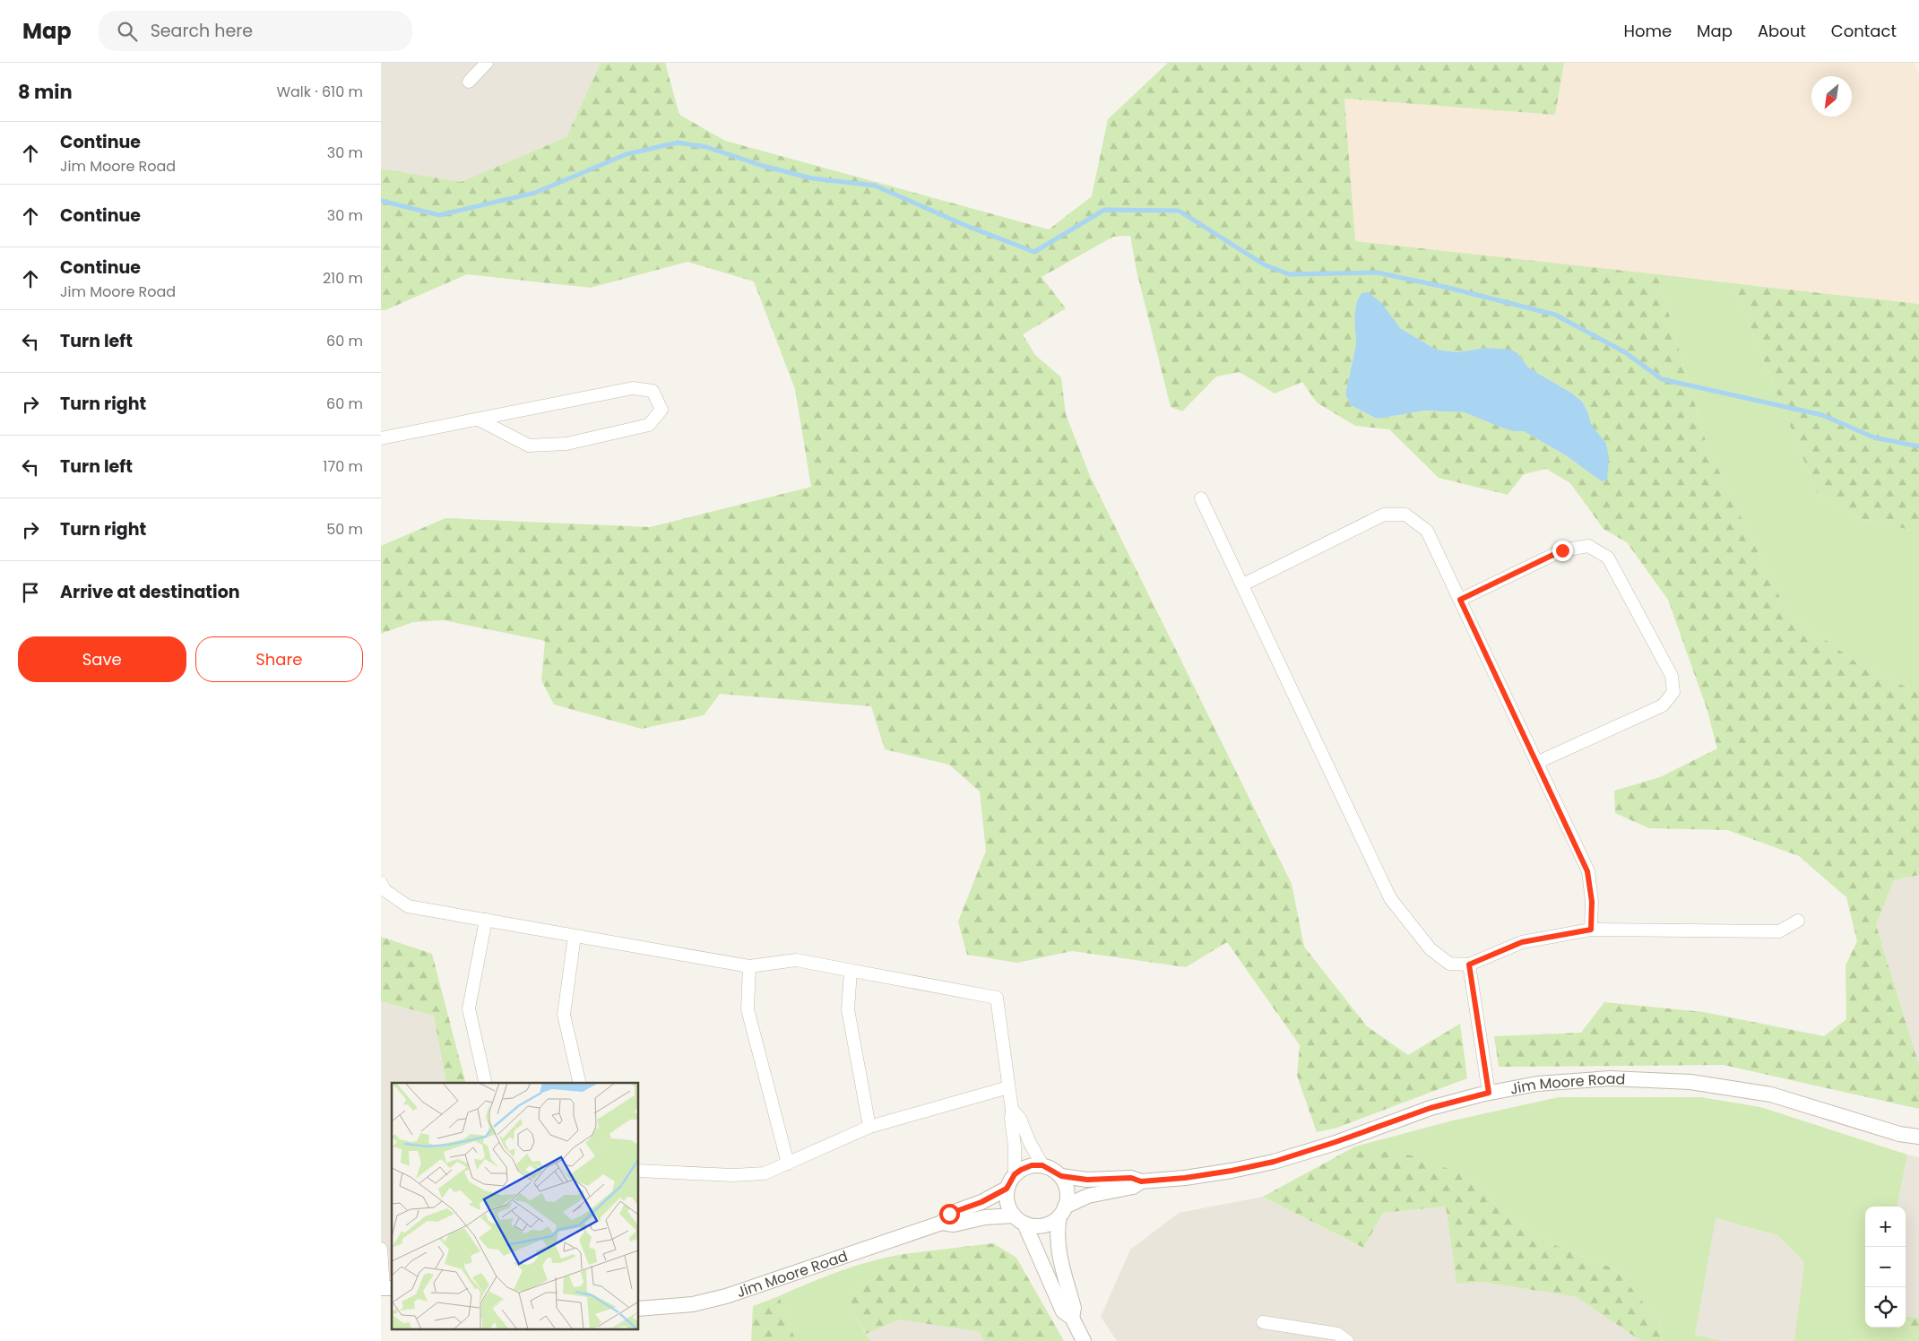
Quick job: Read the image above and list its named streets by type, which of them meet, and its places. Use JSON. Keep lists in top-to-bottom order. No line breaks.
{"streets":{"street":["Jim Moore Road"]},"north":"bottom left","page":{"header":"Map","search":"Search here","nav":["Home","Map","About","Contact"],"heading":["8 min","Walk · 610 m"],"list":[["Continue","Jim Moore Road","30 m"],["Continue","30 m"],["Continue","Jim Moore Road","210 m"],["Turn left","60 m"],["Turn right","60 m"],["Turn left","170 m"],["Turn right","50 m"],"Arrive at destination"],"buttons":["Save","Share"],"map_buttons":["+","−"]}}
